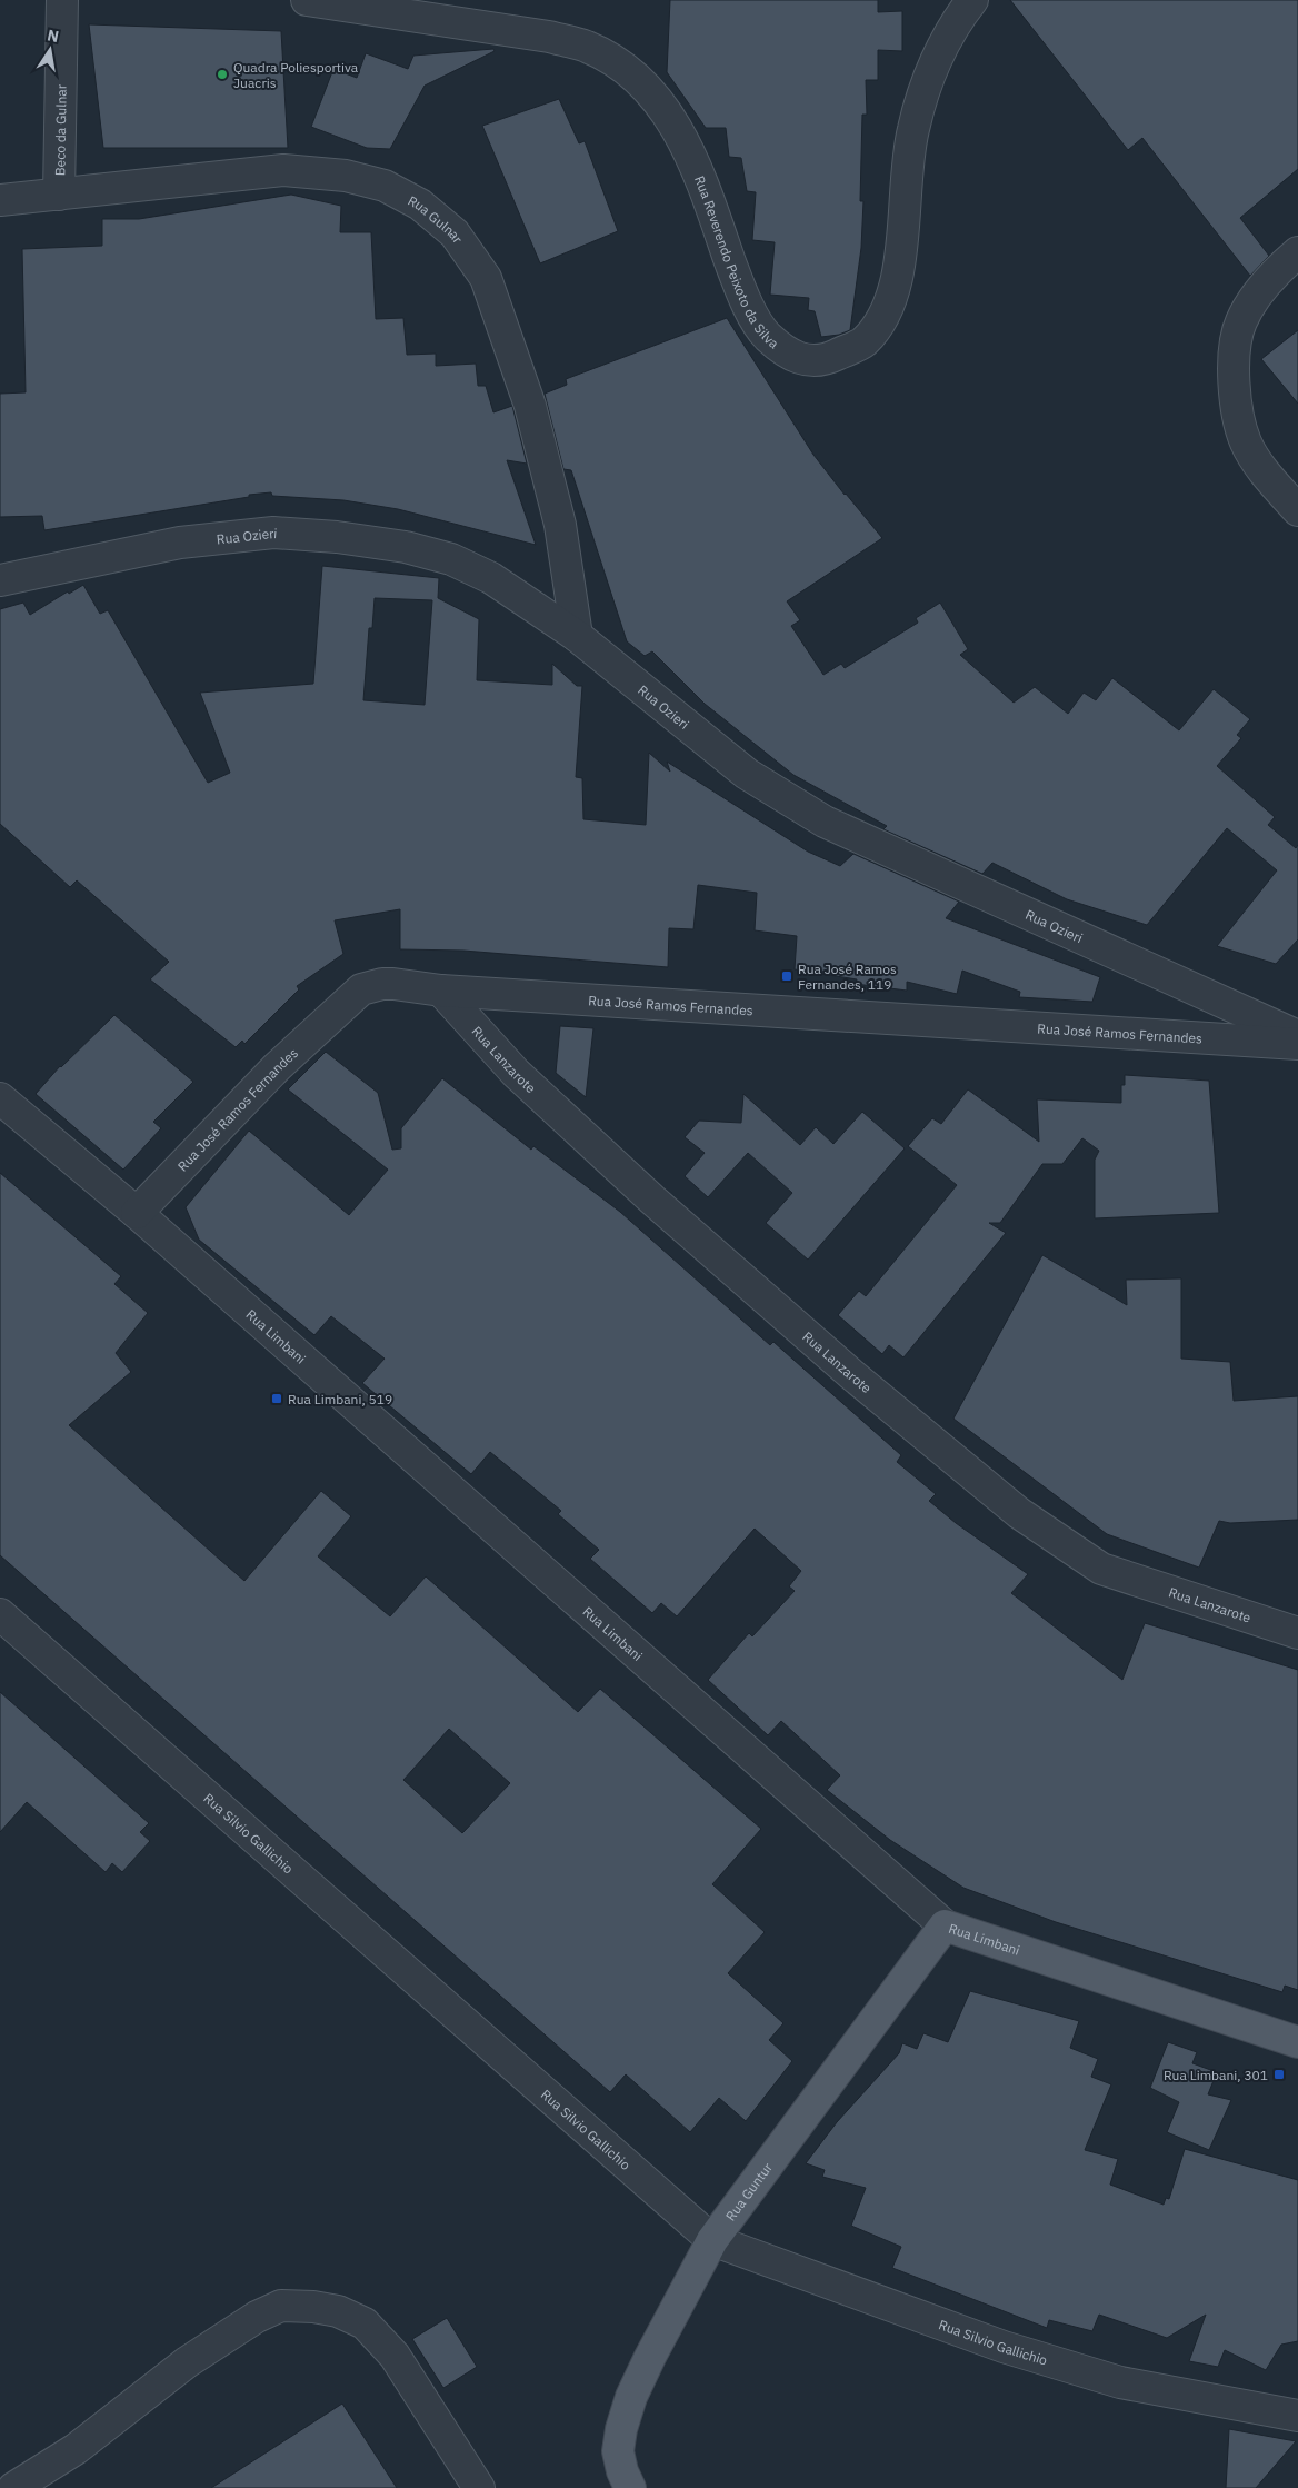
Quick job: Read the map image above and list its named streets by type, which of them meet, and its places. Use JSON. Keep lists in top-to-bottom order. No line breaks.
{"streets":{"main road":["Rua Limbani","Rua Guntur"],"street":["Beco da Gulnar","Rua Gulnar","Rua Reverendo Peixoto da Silva","Rua Ozieri","Rua José Ramos Fernandes","Rua Lanzarote","Rua Silvio Gallichio"]},"crossings":[["Beco da Gulnar","Rua Gulnar"],["Rua Gulnar","Rua Ozieri"],["Rua José Ramos Fernandes","Rua Lanzarote"],["Rua José Ramos Fernandes","Rua Limbani"],["Rua Limbani","Rua Guntur"],["Rua Silvio Gallichio","Rua Guntur"]],"places":{"other":["Quadra Poliesportiva Juacris"],"transit":["Rua José Ramos Fernandes, 119","Rua Limbani, 519","Rua Limbani, 301"]},"north":"top"}
